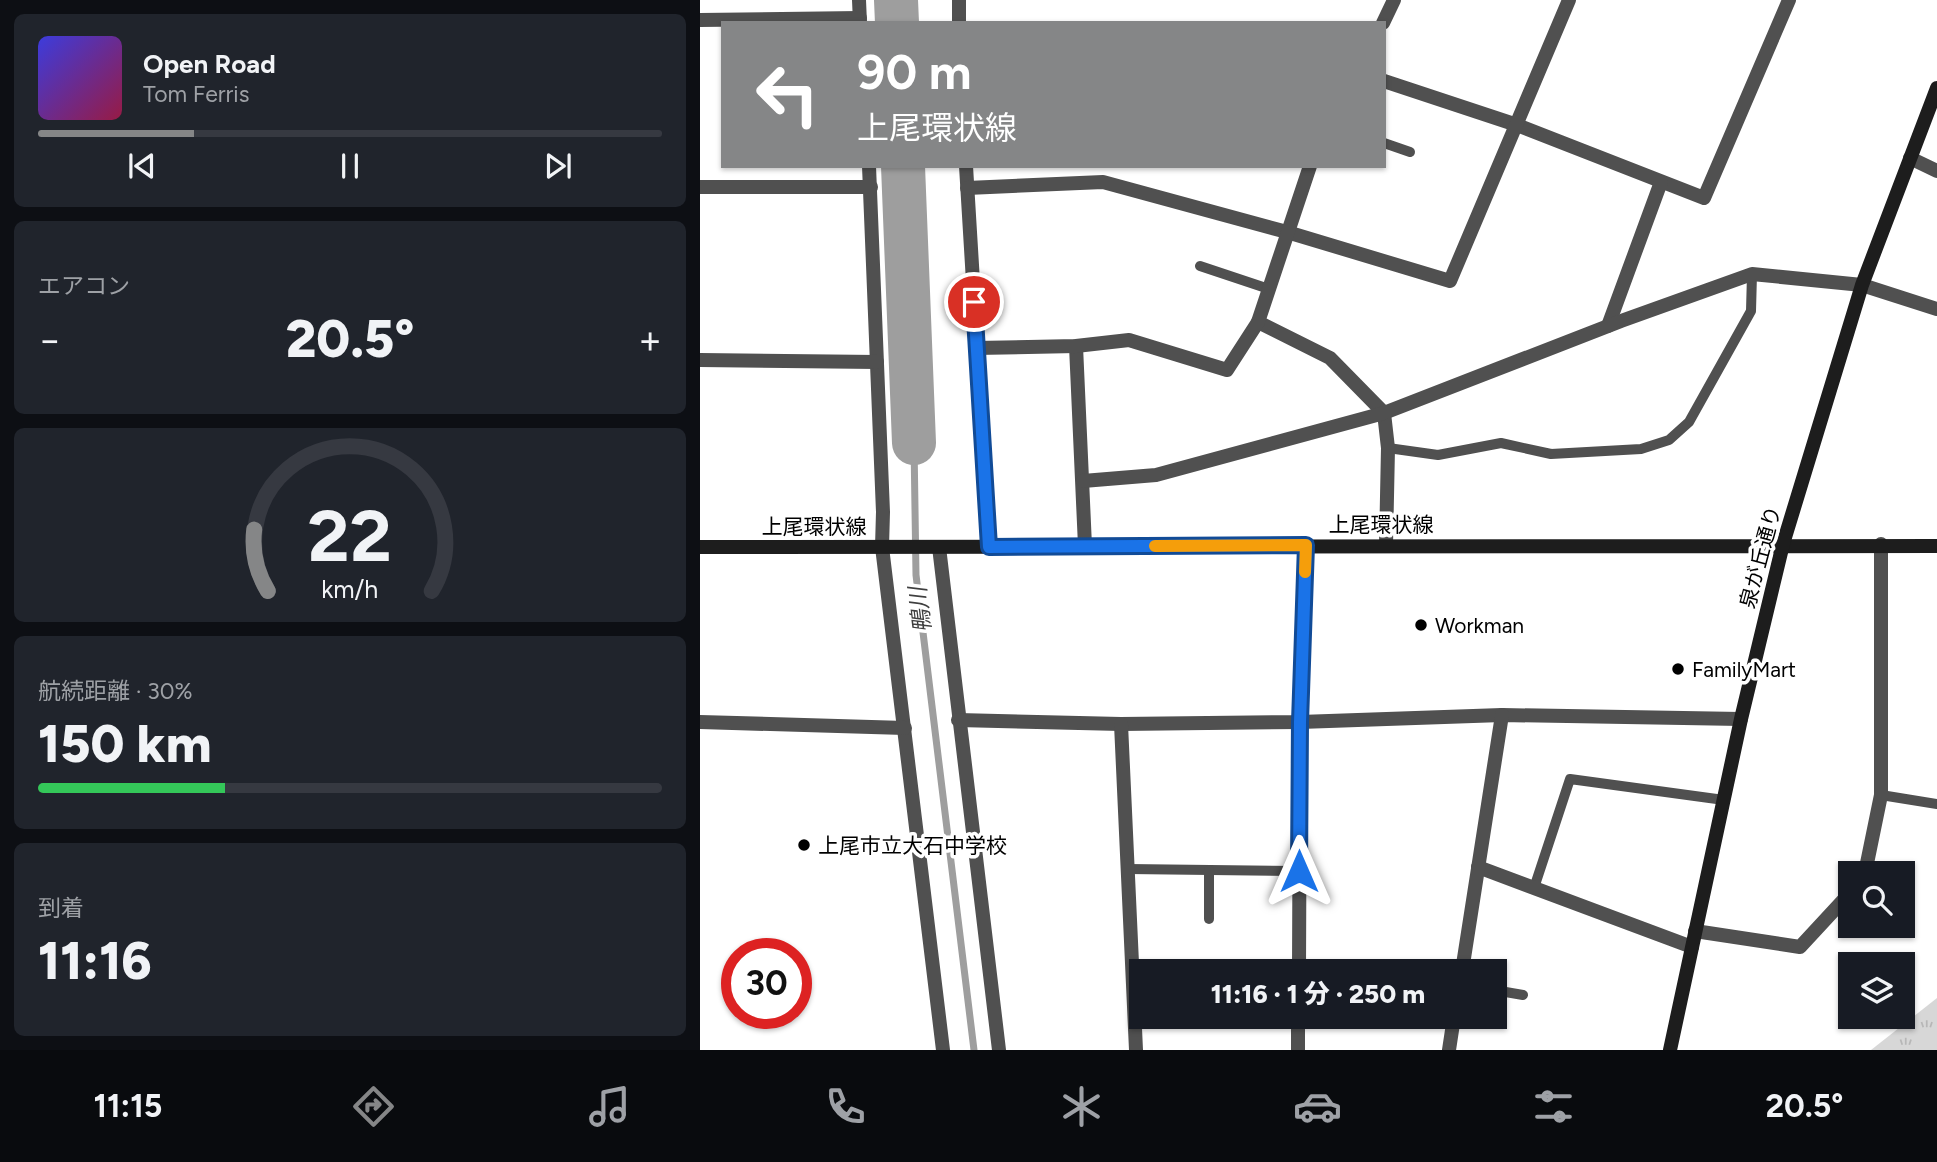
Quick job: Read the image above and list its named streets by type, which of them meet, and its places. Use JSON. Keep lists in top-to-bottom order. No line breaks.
{"streets":{"main road":["上尾環状線","泉が丘通り"]},"crossings":[["上尾環状線","泉が丘通り"]],"water":["鴨川"],"places":["Workman","FamilyMart","上尾市立大石中学校"],"page":{"turn":["90 m","上尾環状線"],"song":["Open Road","Tom Ferris"],"tile":["エアコン",["航続距離 · 30%","150 km"],["到着","11:16"]],"heat":["−","20.5°","+"],"limit":"30","trip":"11:16 · 1 分 · 250 m","tabs":["11:15","20.5°"],"gauge":["22","km/h"]}}
